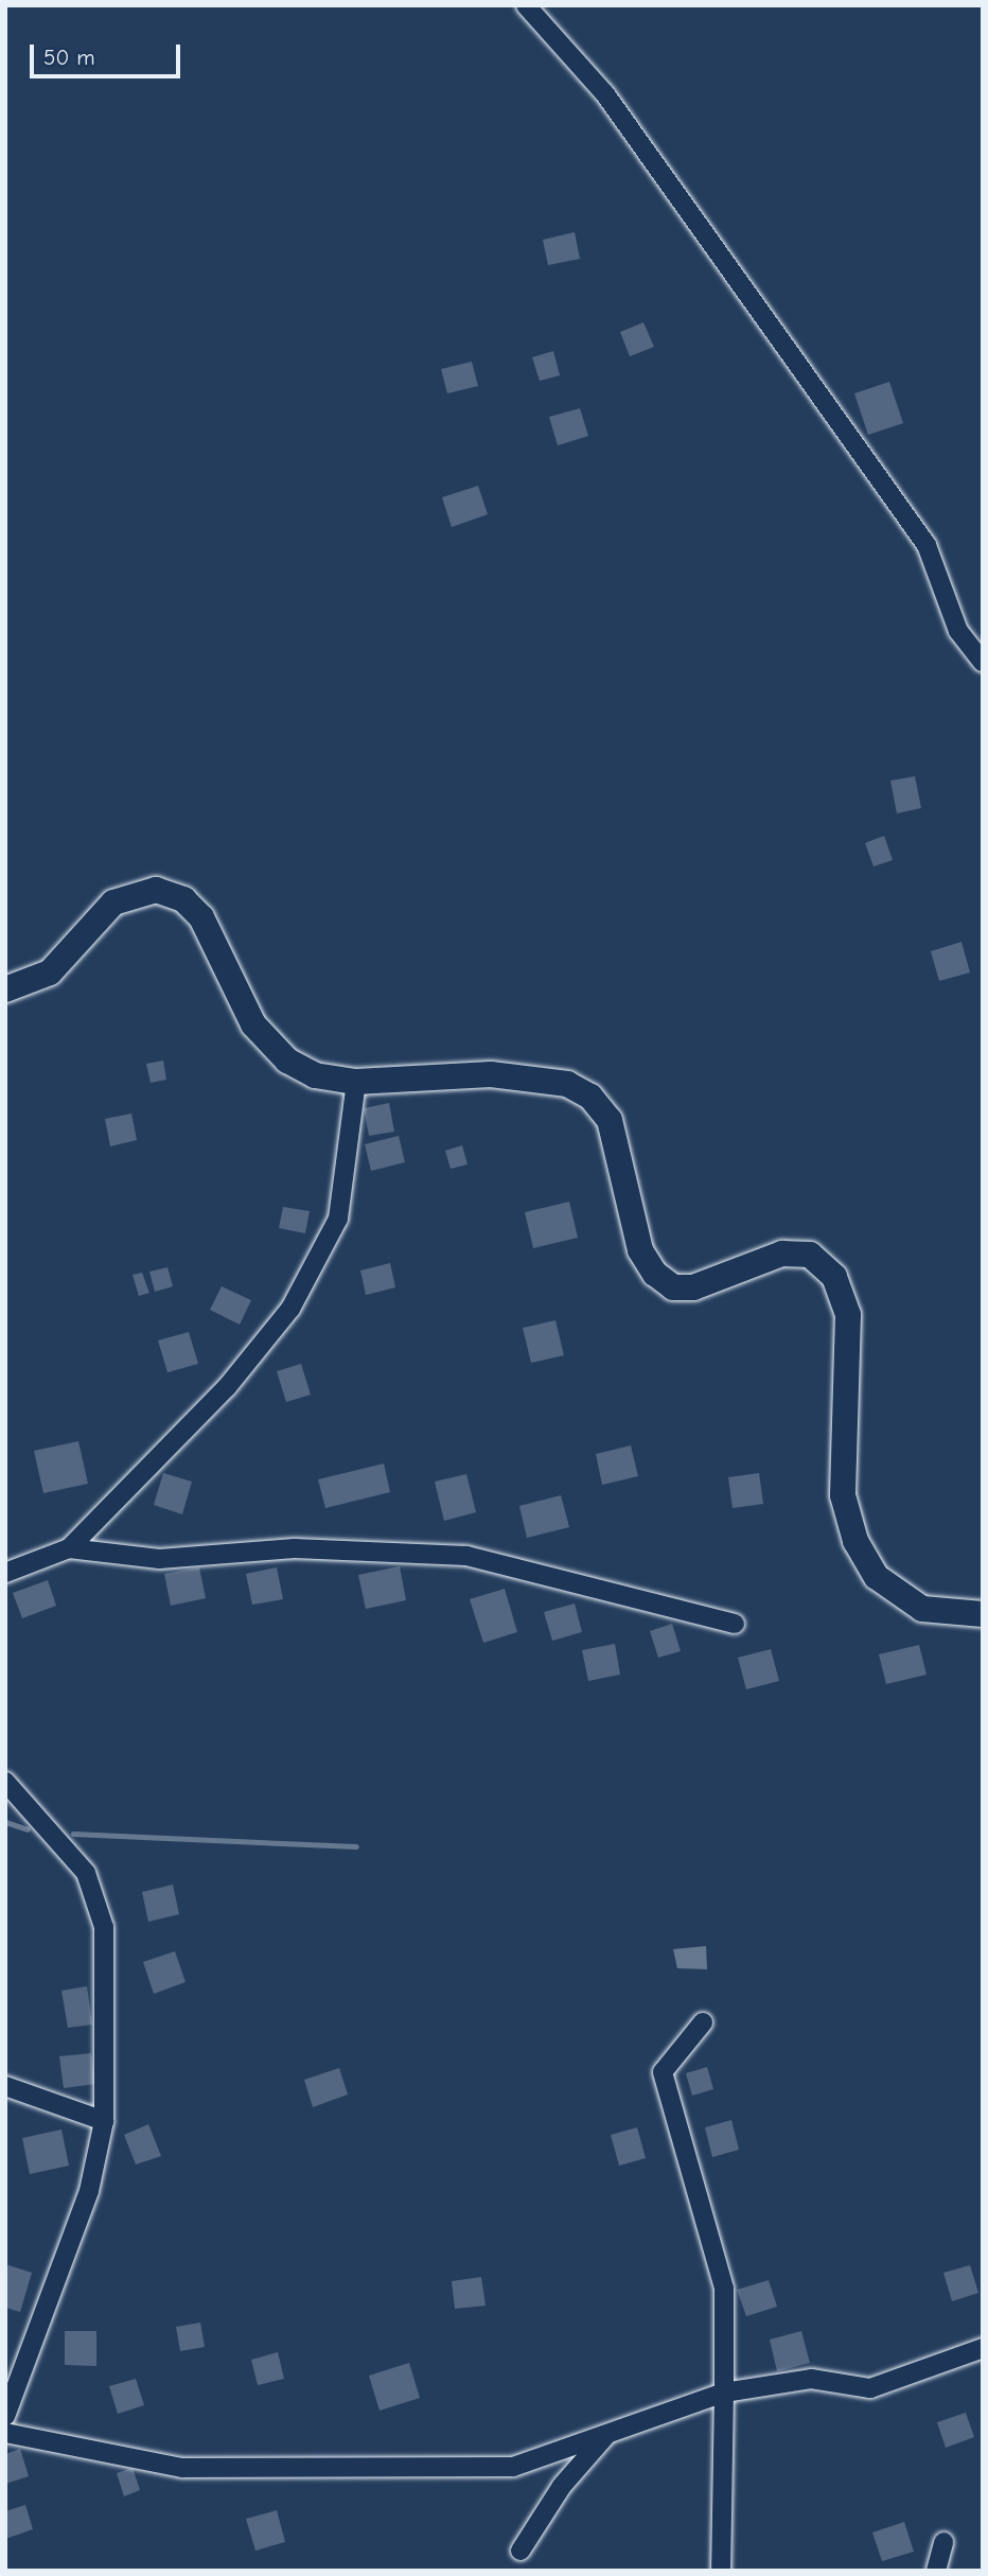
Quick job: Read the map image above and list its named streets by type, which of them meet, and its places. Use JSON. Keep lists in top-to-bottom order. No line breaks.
{"scale_bar":"50 m"}
